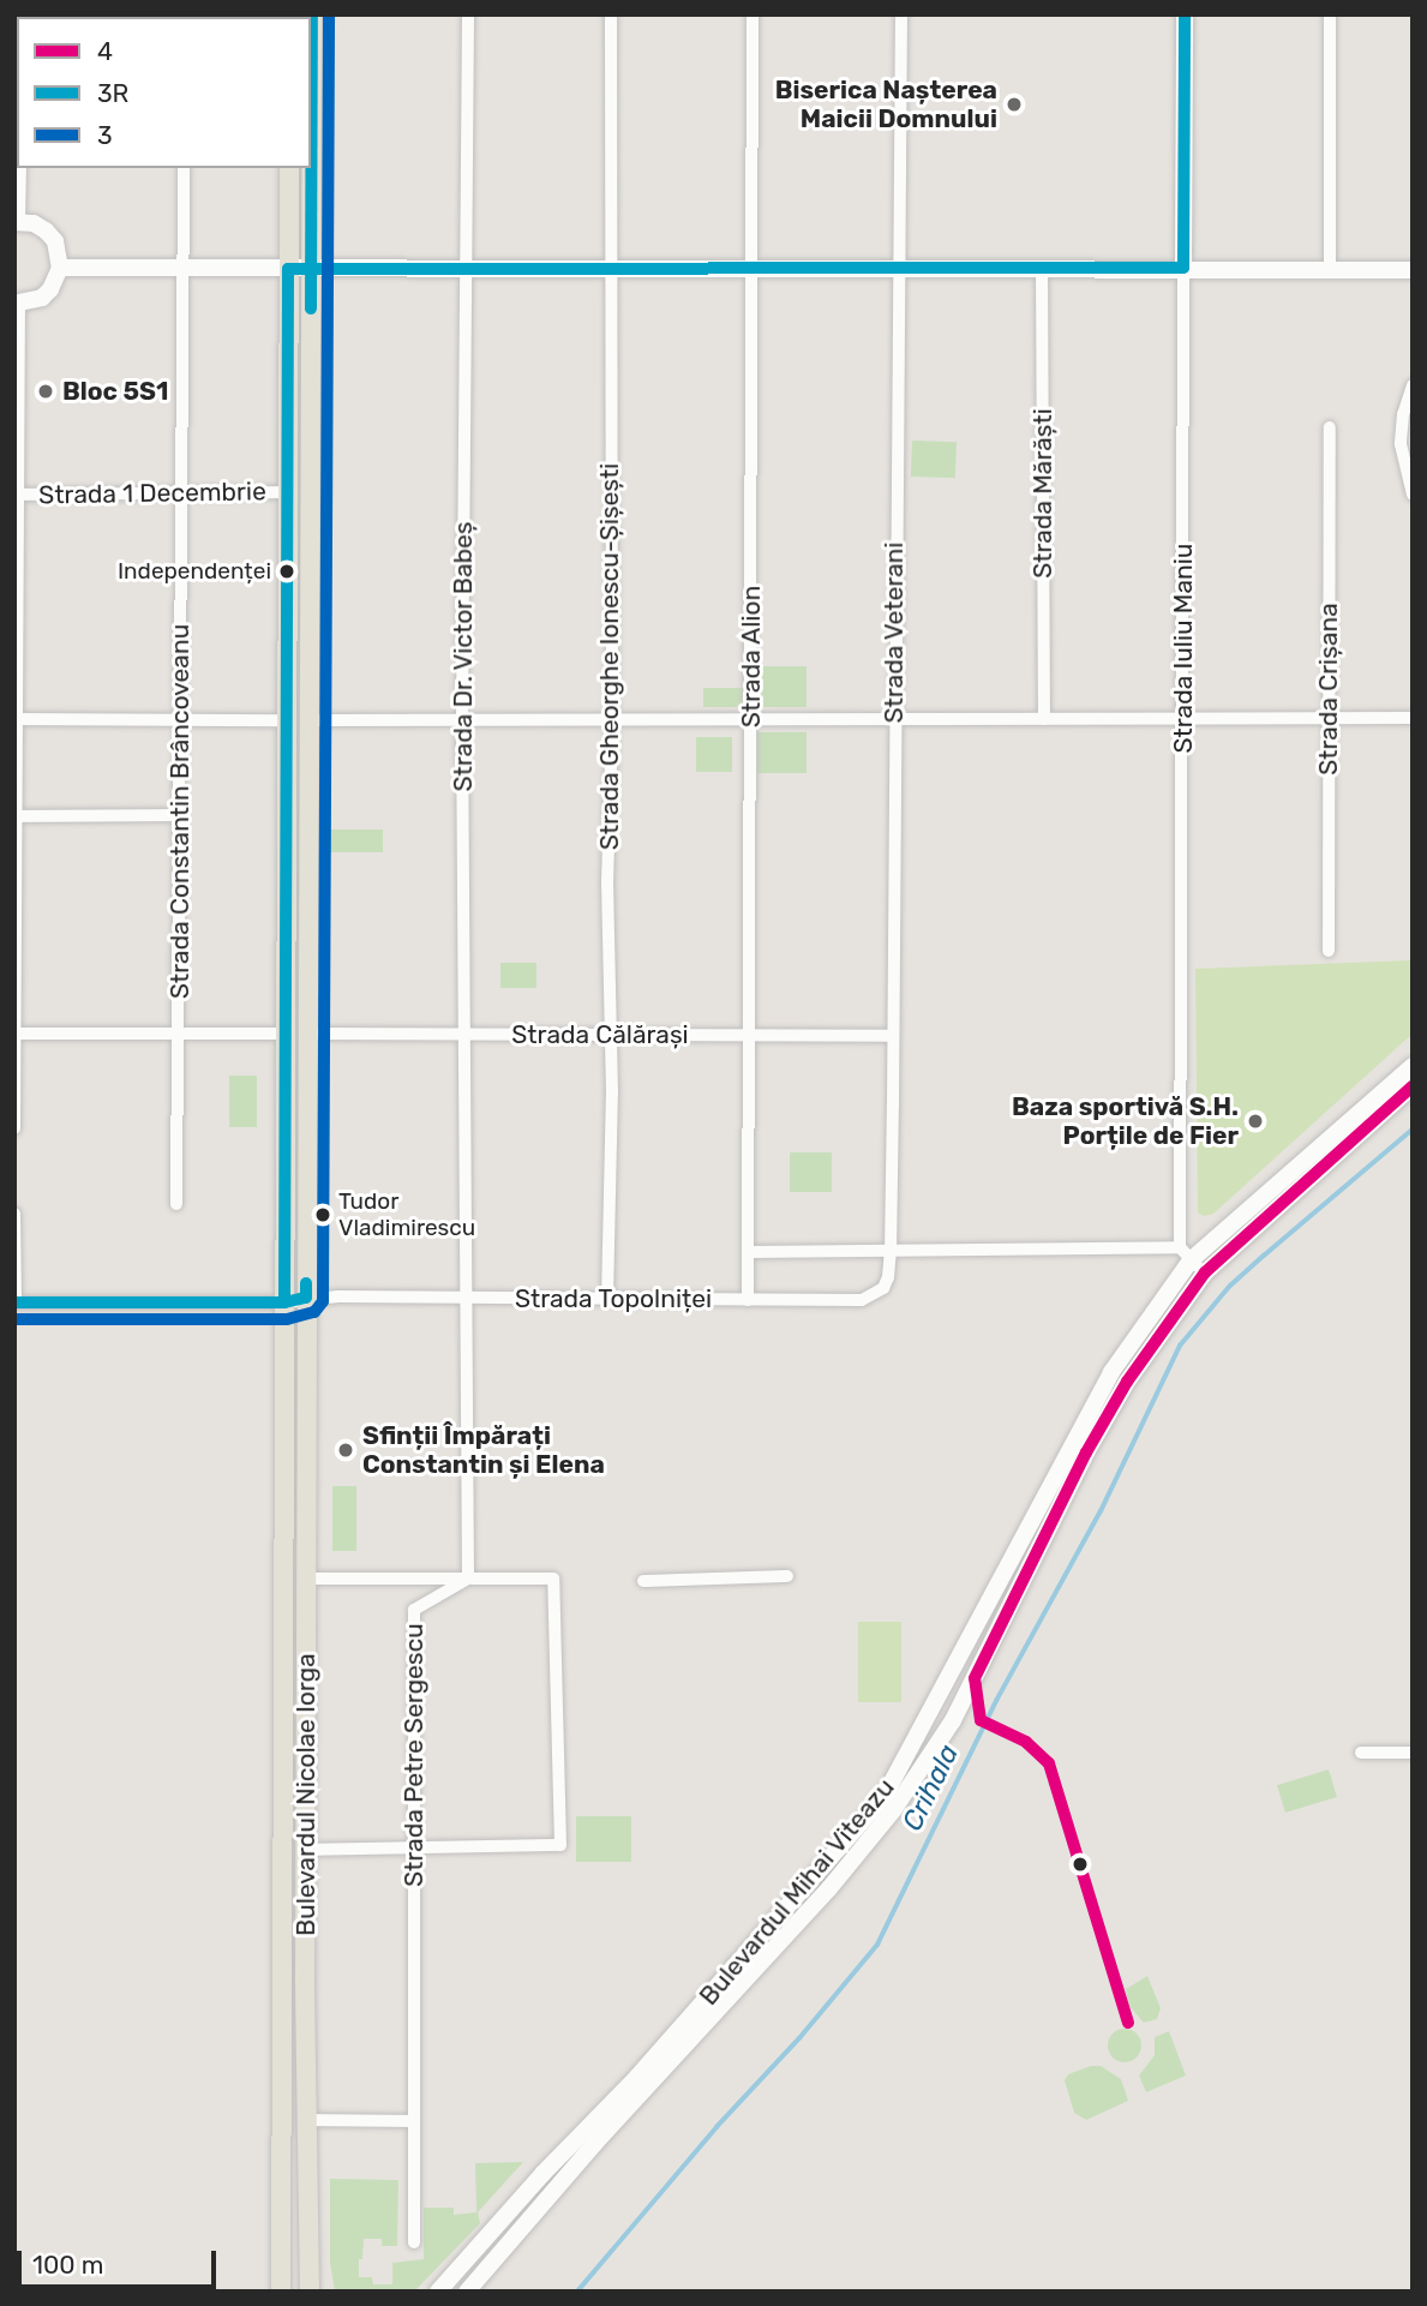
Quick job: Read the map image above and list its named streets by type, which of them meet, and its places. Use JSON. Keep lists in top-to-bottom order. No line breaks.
{"streets":{"main road":["Strada Iuliu Maniu","Bulevardul Nicolae Iorga","Bulevardul Mihai Viteazu"],"street":["Strada 1 Decembrie","Strada Mărăști","Strada Veterani","Strada Dr. Victor Babeș","Strada Gheorghe Ionescu-Șișești","Strada Alion","Strada Crișana","Strada Constantin Brâncoveanu","Strada Călărași","Strada Topolniței","Strada Petre Sergescu"]},"crossings":[["Strada 1 Decembrie","Strada Constantin Brâncoveanu"],["Strada 1 Decembrie","Bulevardul Nicolae Iorga"],["Strada Veterani","Strada Călărași"],["Strada Veterani","Strada Topolniței"],["Strada Iuliu Maniu","Bulevardul Mihai Viteazu"],["Strada Dr. Victor Babeș","Strada Călărași"],["Strada Dr. Victor Babeș","Strada Topolniței"],["Strada Gheorghe Ionescu-Șișești","Strada Călărași"],["Strada Gheorghe Ionescu-Șișești","Strada Topolniței"],["Strada Alion","Strada Călărași"],["Strada Alion","Strada Topolniței"],["Strada Călărași","Bulevardul Nicolae Iorga"],["Strada Topolniței","Bulevardul Nicolae Iorga"]],"water":["Crihala"],"places":["Biserica Nașterea Maicii Domnului","Bloc 5S1","Independenței","Baza sportivă S.H. Porțile de Fier","Tudor Vladimirescu","Sfinții Împărați Constantin și Elena"],"lines":["transit line 3R","transit line 3","transit line 4"],"legend":["4","3R","3"],"scale_bar":"100 m"}
